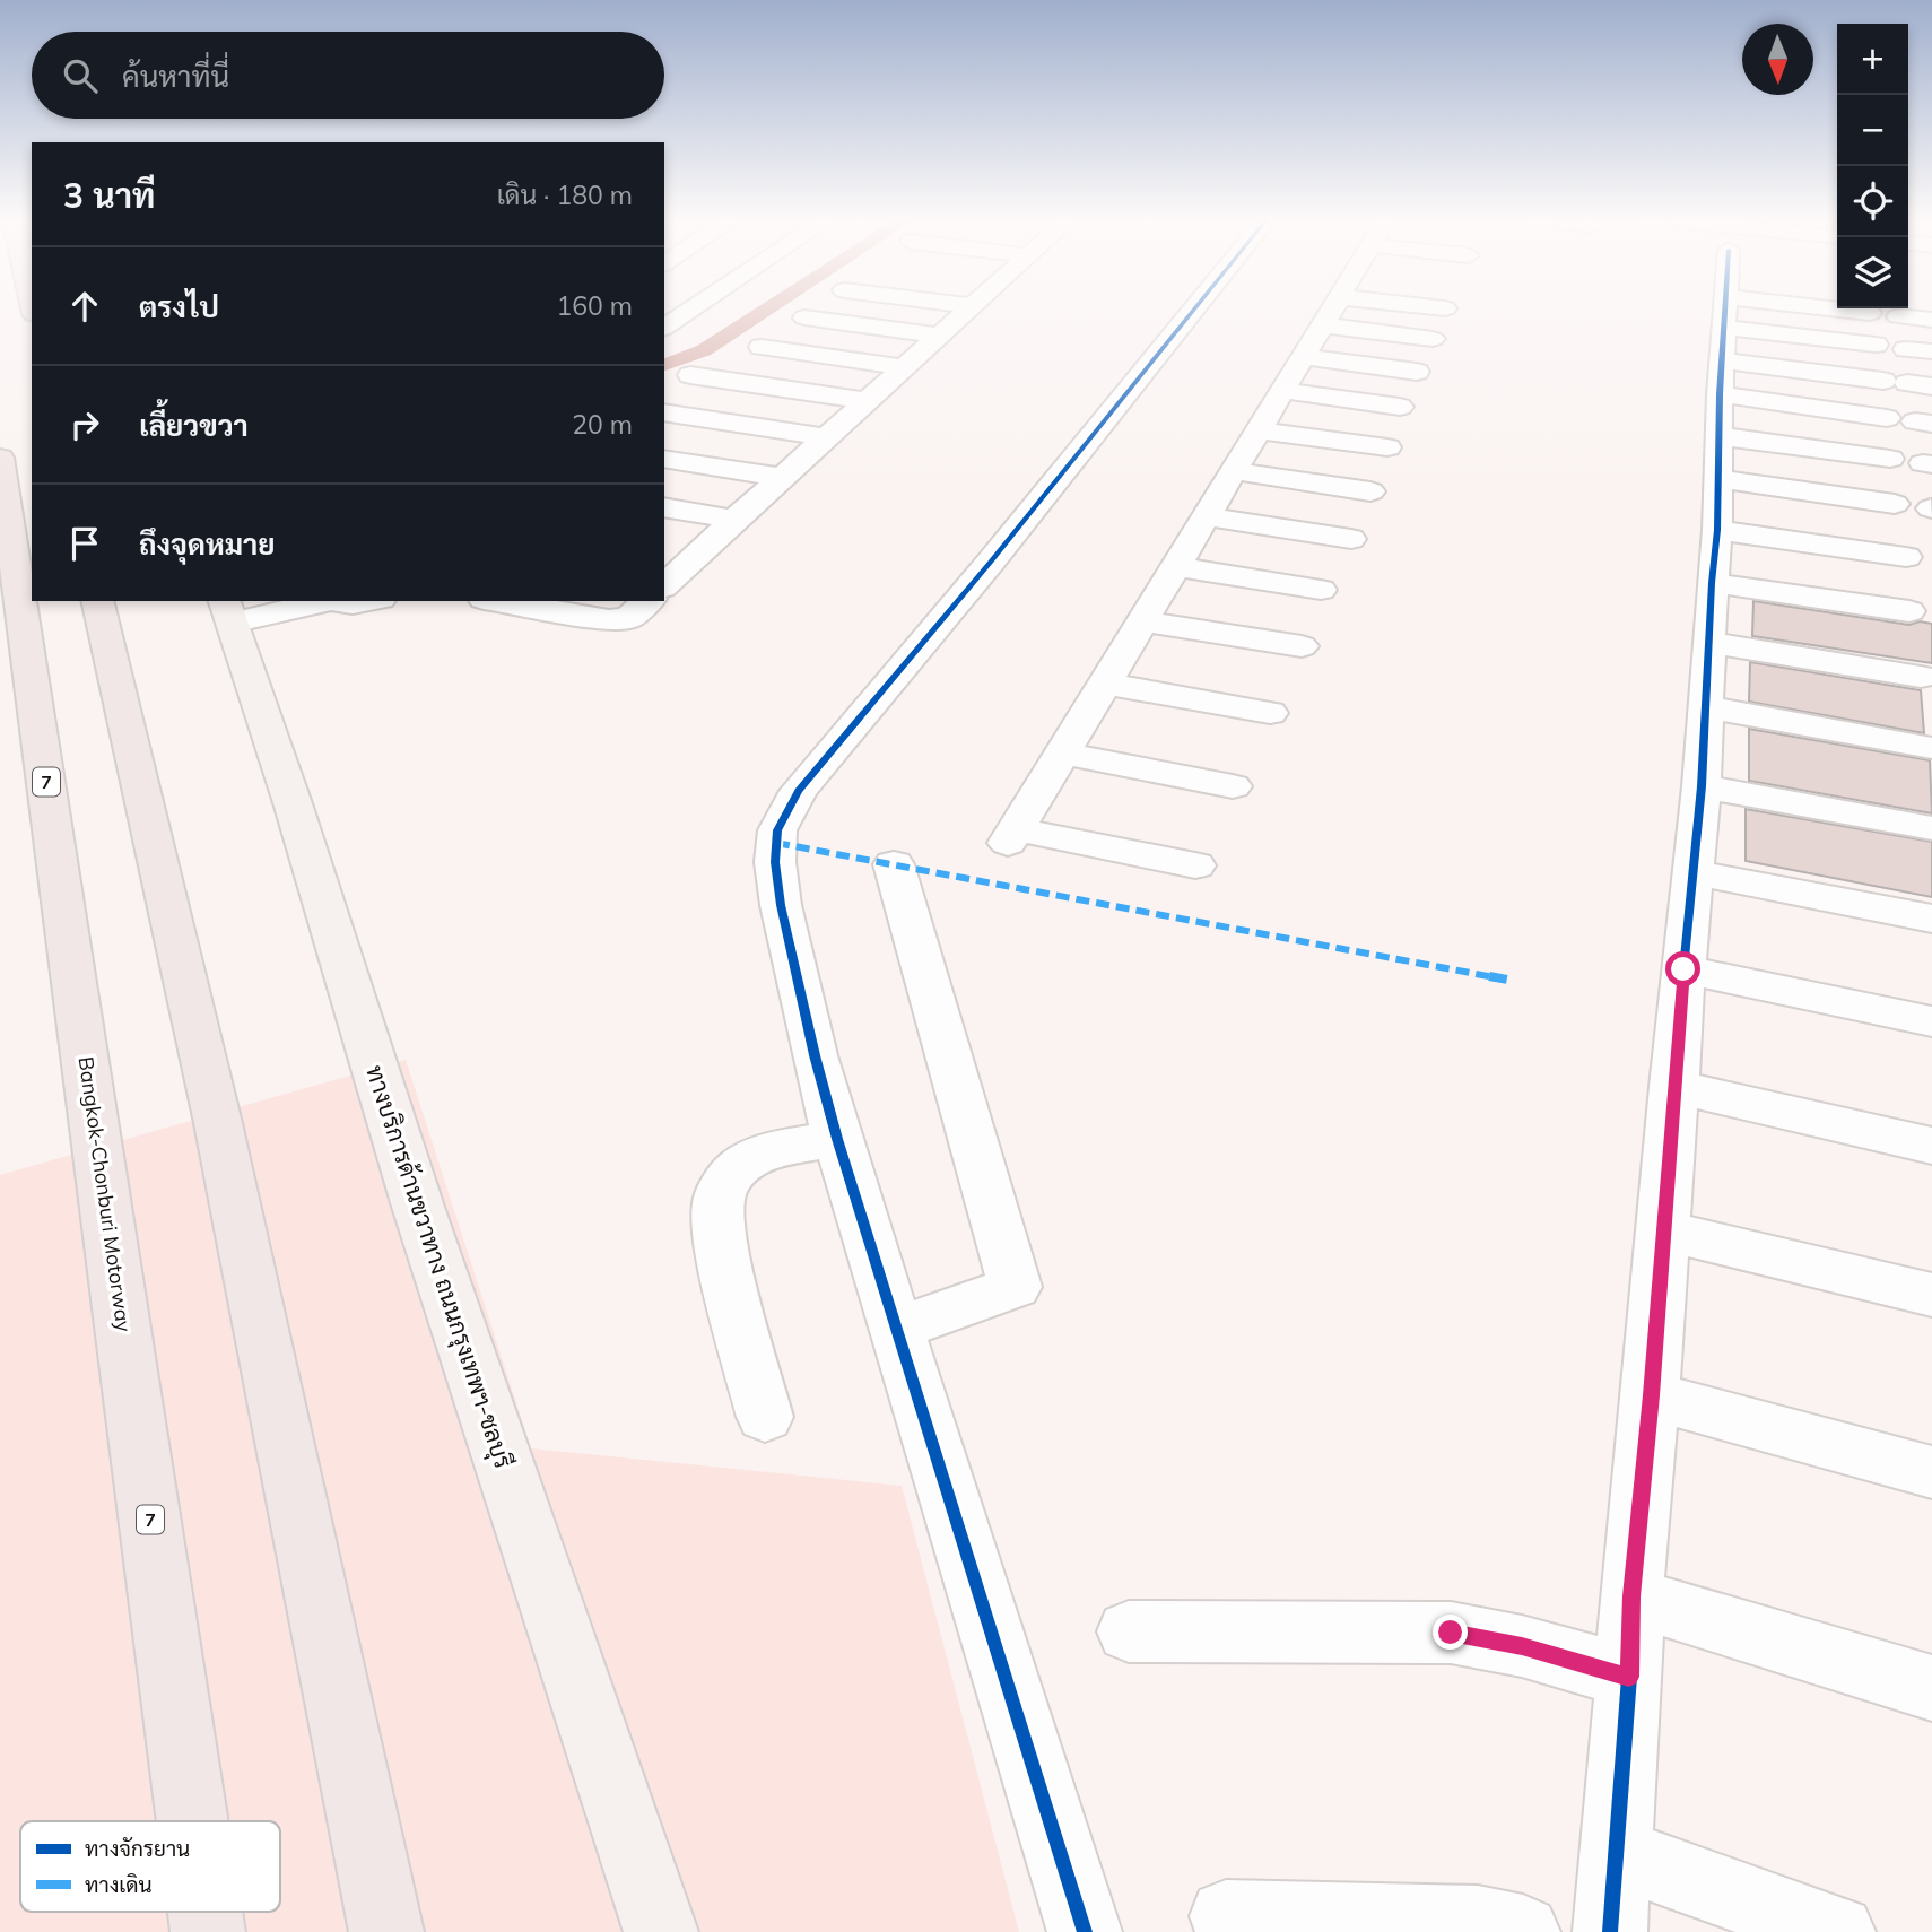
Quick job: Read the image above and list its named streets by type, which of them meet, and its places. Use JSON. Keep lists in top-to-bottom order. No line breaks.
{"streets":{"highway":["7","Bangkok-Chonburi Motorway"],"main road":["ทางบริการด้านขวาทาง ถนนกรุงเทพฯ-ชลบุรี"]},"legend":["ทางจักรยาน","ทางเดิน"],"north":"bottom","page":{"map_buttons":["+","−"],"search":"ค้นหาที่นี่","heading":["3 นาที","เดิน · 180 m"],"list":[["ตรงไป","160 m"],["เลี้ยวขวา","20 m"],"ถึงจุดหมาย"]}}
